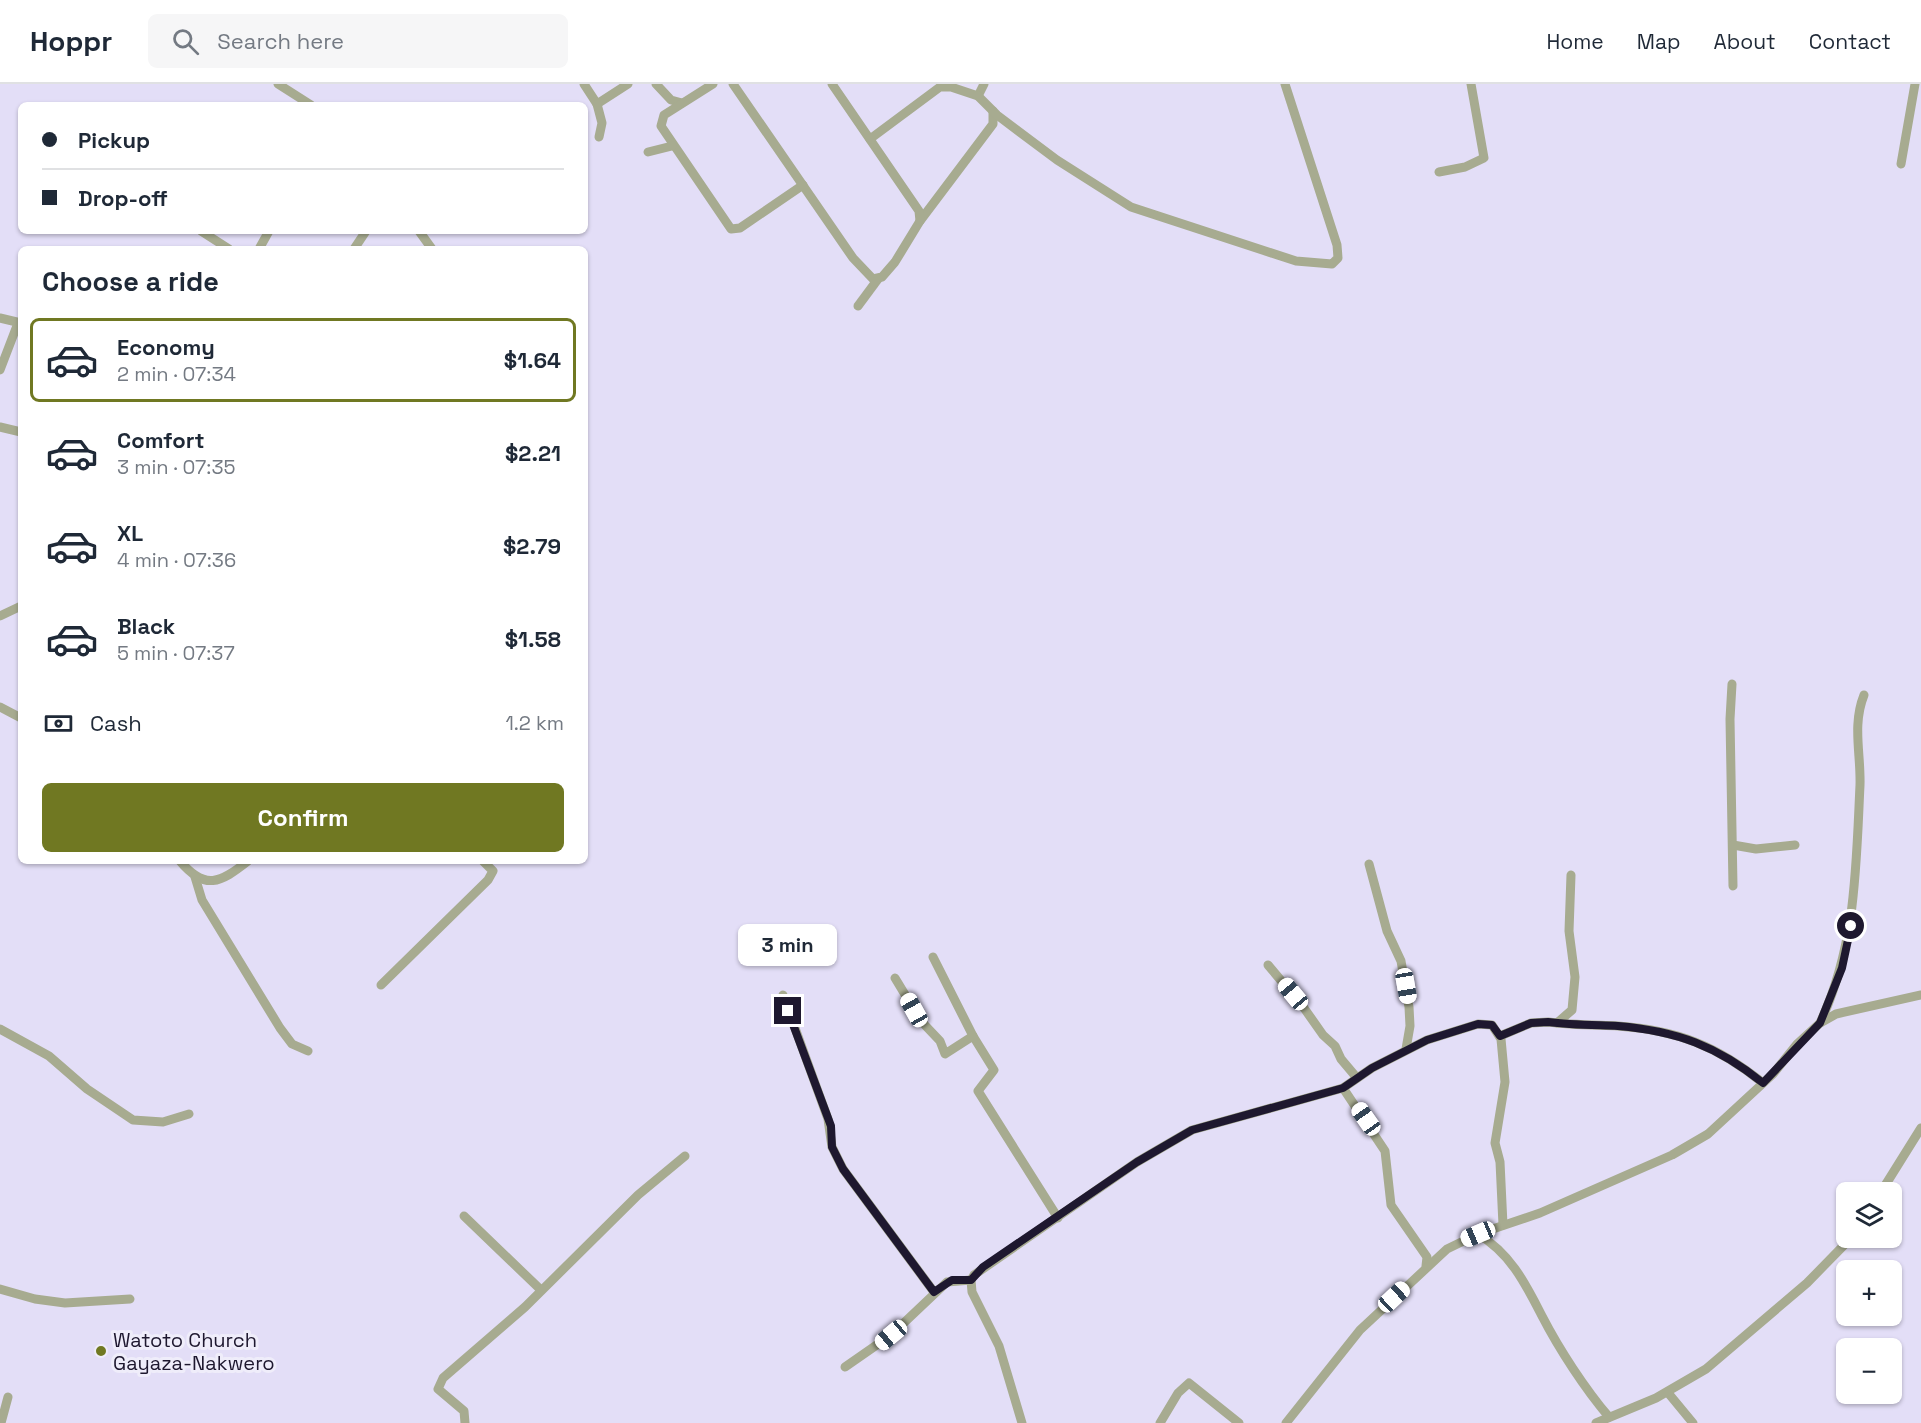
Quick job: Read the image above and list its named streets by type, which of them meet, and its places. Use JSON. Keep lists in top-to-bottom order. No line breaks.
{"places":["Watoto Church Gayaza-Nakwero"],"page":{"header":"Hoppr","search":"Search here","nav":["Home","Map","About","Contact"],"banner":["Pickup","Drop-off"],"heading":"Choose a ride","list":[{"name":"Economy","note":"2 min · 07:34","value":"$1.64"},{"name":"Comfort","note":"3 min · 07:35","value":"$2.21"},{"name":"XL","note":"4 min · 07:36","value":"$2.79"},{"name":"Black","note":"5 min · 07:37","value":"$1.58"}],"pay":["Cash","1.2 km"],"buttons":"Confirm","bubble":"3 min","map_buttons":["+","−"]}}
